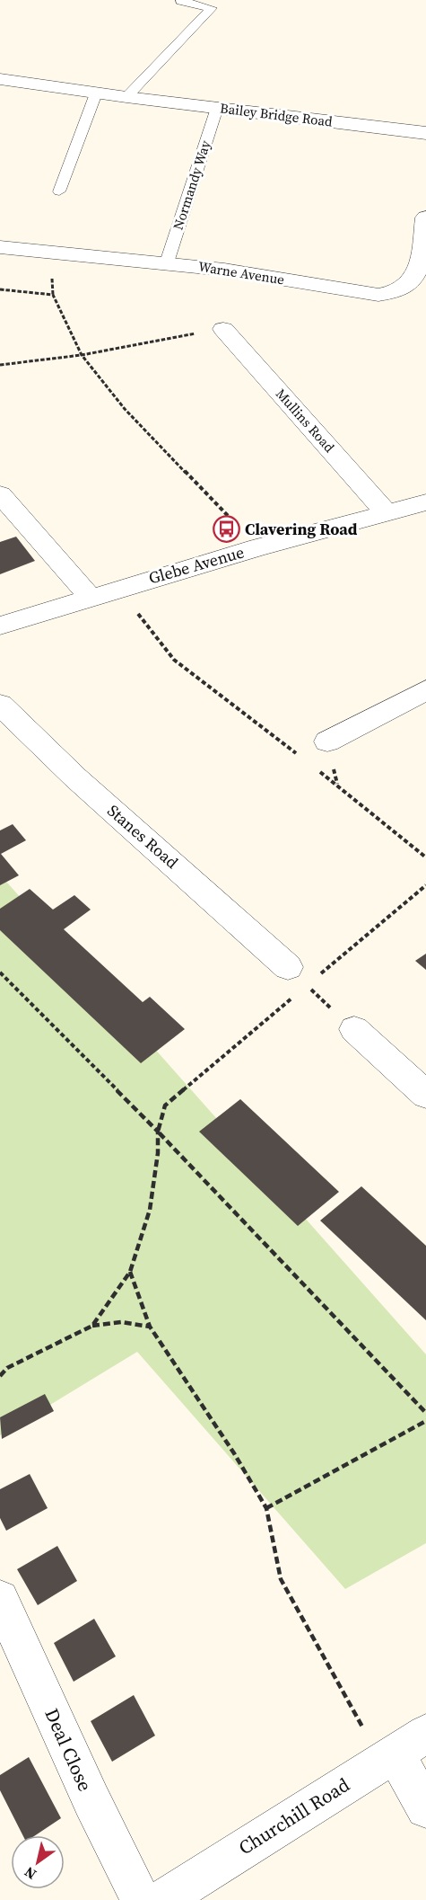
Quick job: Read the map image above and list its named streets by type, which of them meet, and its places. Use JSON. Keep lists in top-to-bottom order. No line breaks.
{"streets":{"street":["Bailey Bridge Road","Warne Avenue","Mullins Road","Glebe Avenue","Stanes Road","Deal Close","Churchill Road"],"lane":["Normandy Way"]},"crossings":[["Bailey Bridge Road","Normandy Way"],["Normandy Way","Warne Avenue"],["Mullins Road","Glebe Avenue"]],"places":{"bus stop":["Clavering Road"]},"north":"bottom left"}
